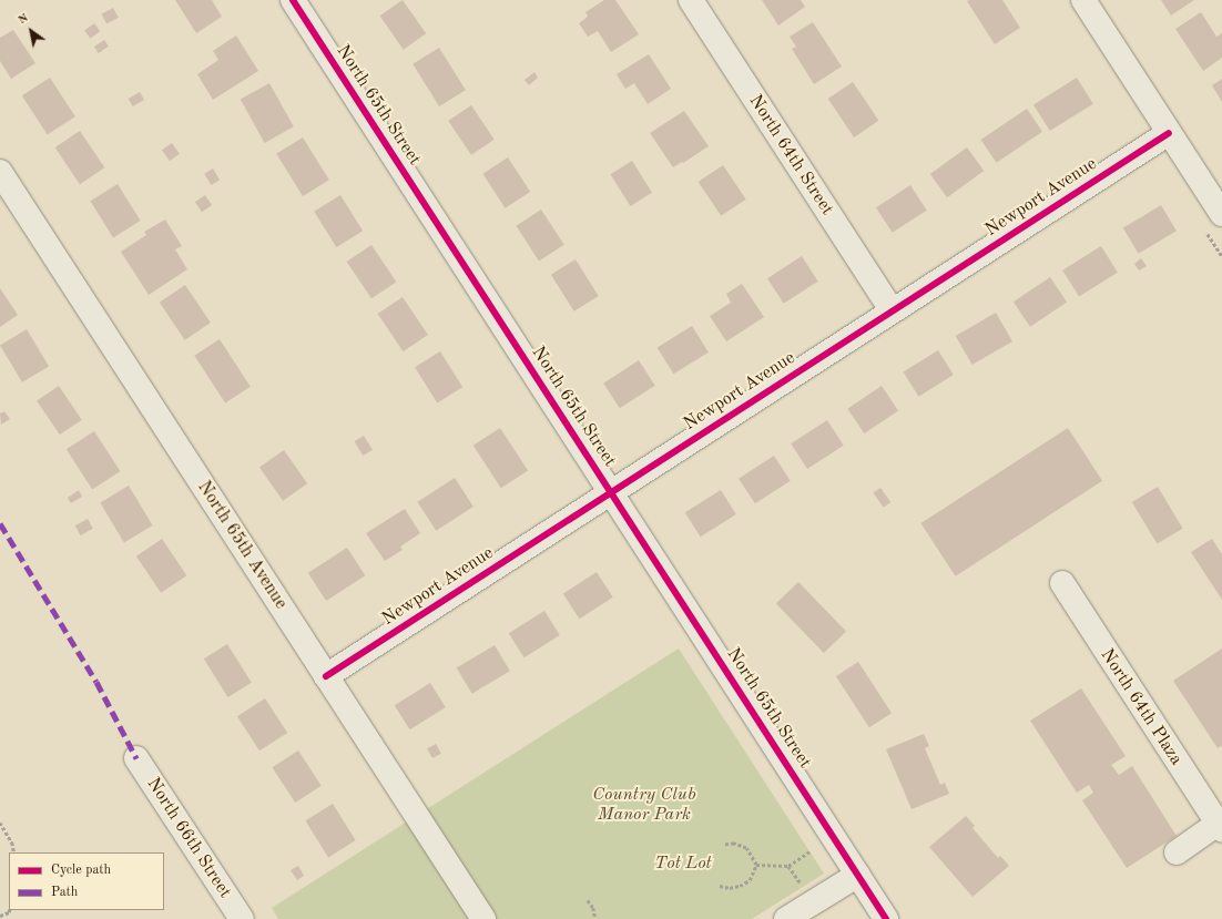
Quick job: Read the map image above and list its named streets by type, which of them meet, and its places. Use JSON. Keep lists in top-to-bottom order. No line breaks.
{"streets":{"street":["North 65th Street","North 64th Street","Newport Avenue","North 65th Avenue","North 64th Plaza","North 66th Street"]},"crossings":[["North 65th Street","Newport Avenue"],["North 64th Street","Newport Avenue"],["Newport Avenue","North 65th Avenue"]],"parks":["Country Club Manor Park","Tot Lot"],"legend":["Cycle path","Path"],"north":"top left"}
